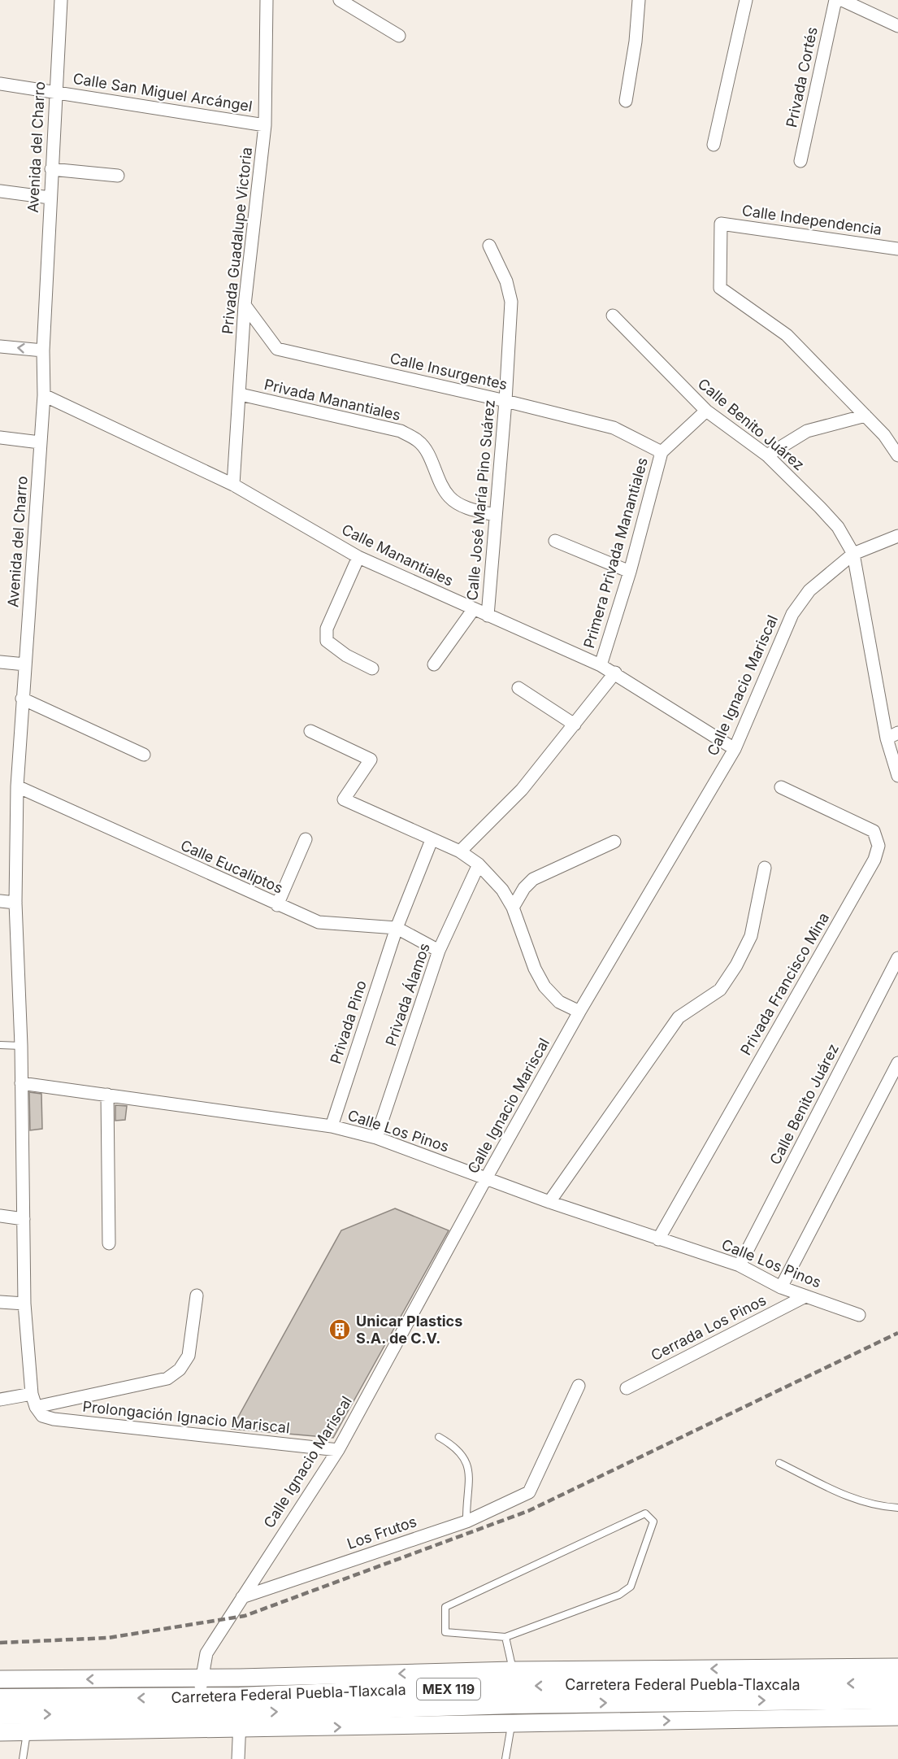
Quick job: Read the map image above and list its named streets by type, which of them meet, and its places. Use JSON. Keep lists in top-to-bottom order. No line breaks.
{"streets":{"main road":["Carretera Federal Puebla-Tlaxcala","MEX 119"],"street":["Privada Cortés","Calle San Miguel Arcángel","Avenida del Charro","Calle Independencia","Privada Guadalupe Victoria","Calle Insurgentes","Privada Manantiales","Calle Benito Juárez","Calle José María Pino Suárez","Primera Privada Manantiales","Calle Manantiales","Calle Ignacio Mariscal","Calle Eucaliptos","Privada Francisco Mina","Privada Álamos","Privada Pino","Calle Los Pinos","Cerrada Los Pinos","Prolongación Ignacio Mariscal","Los Frutos"]},"crossings":[["Calle San Miguel Arcángel","Avenida del Charro"],["Calle San Miguel Arcángel","Privada Guadalupe Victoria"],["Avenida del Charro","Calle Manantiales"],["Avenida del Charro","Calle Eucaliptos"],["Avenida del Charro","Calle Los Pinos"],["Avenida del Charro","Prolongación Ignacio Mariscal"],["Privada Guadalupe Victoria","Calle Insurgentes"],["Privada Guadalupe Victoria","Privada Manantiales"],["Privada Guadalupe Victoria","Calle Manantiales"],["Calle Insurgentes","Calle José María Pino Suárez"],["Calle Insurgentes","Primera Privada Manantiales"],["Privada Manantiales","Calle José María Pino Suárez"],["Calle Benito Juárez","Primera Privada Manantiales"],["Calle Benito Juárez","Calle Ignacio Mariscal"],["Calle Benito Juárez","Calle Los Pinos"],["Calle José María Pino Suárez","Calle Manantiales"],["Primera Privada Manantiales","Calle Manantiales"],["Calle Manantiales","Calle Ignacio Mariscal"],["Calle Ignacio Mariscal","Calle Los Pinos"],["Calle Ignacio Mariscal","Prolongación Ignacio Mariscal"],["Calle Ignacio Mariscal","Los Frutos"],["Calle Ignacio Mariscal","Carretera Federal Puebla-Tlaxcala"],["Calle Eucaliptos","Privada Álamos"],["Calle Eucaliptos","Privada Pino"],["Privada Francisco Mina","Calle Los Pinos"],["Privada Álamos","Calle Los Pinos"],["Privada Pino","Calle Los Pinos"],["Calle Los Pinos","Cerrada Los Pinos"]],"places":{"building":["Unicar Plastics S.A. de C.V."]}}
